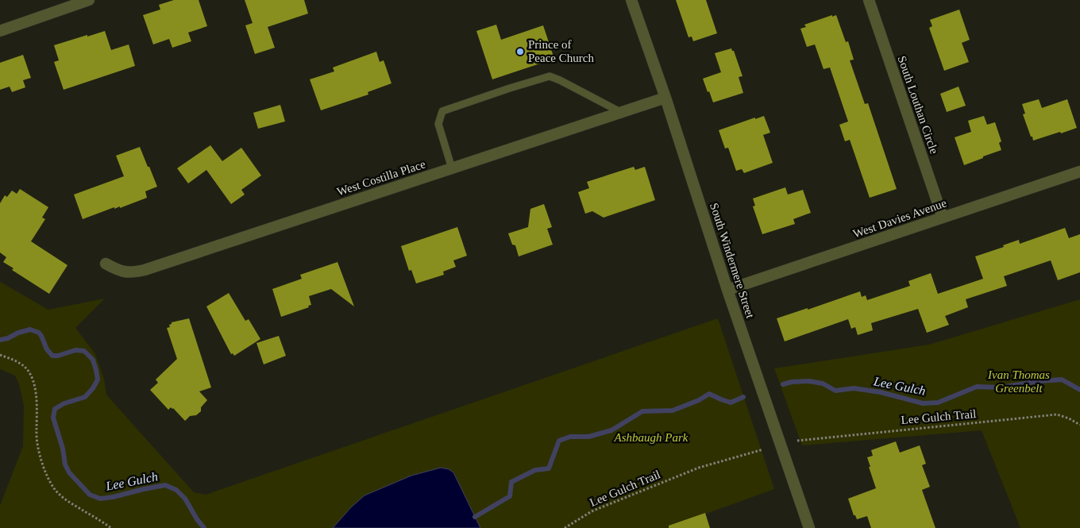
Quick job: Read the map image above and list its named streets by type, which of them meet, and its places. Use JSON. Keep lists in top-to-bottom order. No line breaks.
{"streets":{"street":["South Louthan Circle","West Costilla Place","West Davies Avenue","South Windermere Street"],"path":["Lee Gulch Trail"]},"crossings":[["South Louthan Circle","West Davies Avenue"],["West Costilla Place","South Windermere Street"],["West Davies Avenue","South Windermere Street"]],"water":["Lee Gulch"],"parks":["Ivan Thomas Greenbelt","Ashbaugh Park"],"places":["Prince of Peace Church"]}
